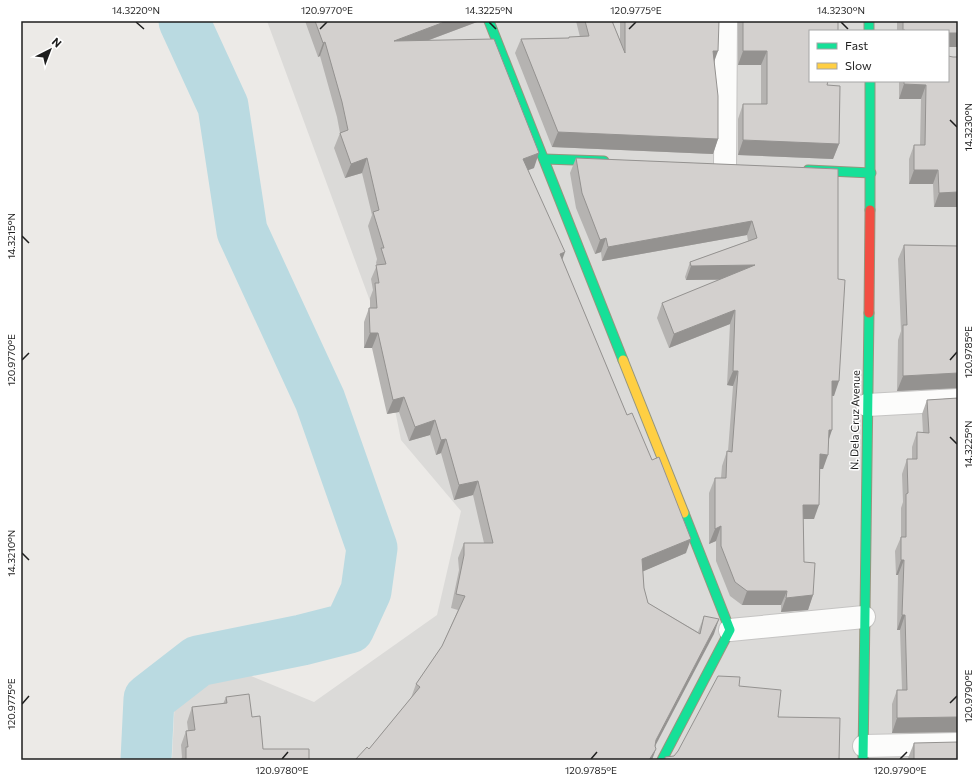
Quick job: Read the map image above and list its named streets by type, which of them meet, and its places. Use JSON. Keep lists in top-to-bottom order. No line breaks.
{"streets":{"street":["N. Dela Cruz Avenue"]},"legend":["Fast","Slow"],"north":"top right","coordinates":["14.3220°N","120.9770°E","14.3225°N","120.9775°E","14.3230°N","14.3215°N","120.9785°E","14.3210°N","120.9790°E","120.9780°E"]}
